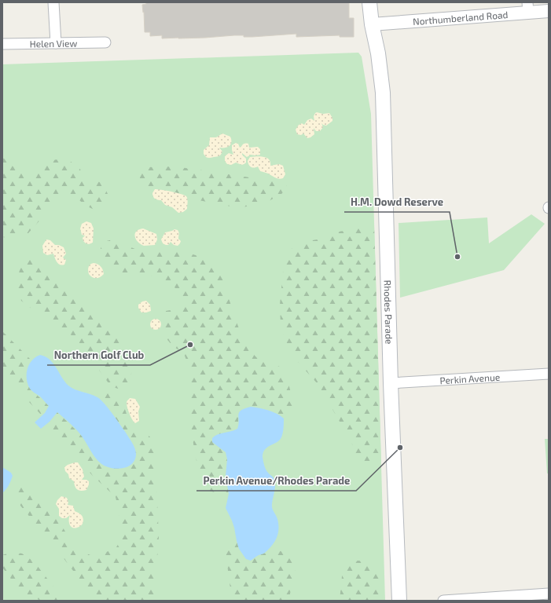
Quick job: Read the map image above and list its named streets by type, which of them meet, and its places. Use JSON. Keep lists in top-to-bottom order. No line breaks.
{"streets":{"main road":["Rhodes Parade"],"street":["Northumberland Road","Helen View","Perkin Avenue"]},"crossings":[["Northumberland Road","Rhodes Parade"],["Rhodes Parade","Perkin Avenue"]],"places":["H.M. Dowd Reserve","Northern Golf Club","Perkin Avenue/Rhodes Parade"]}
